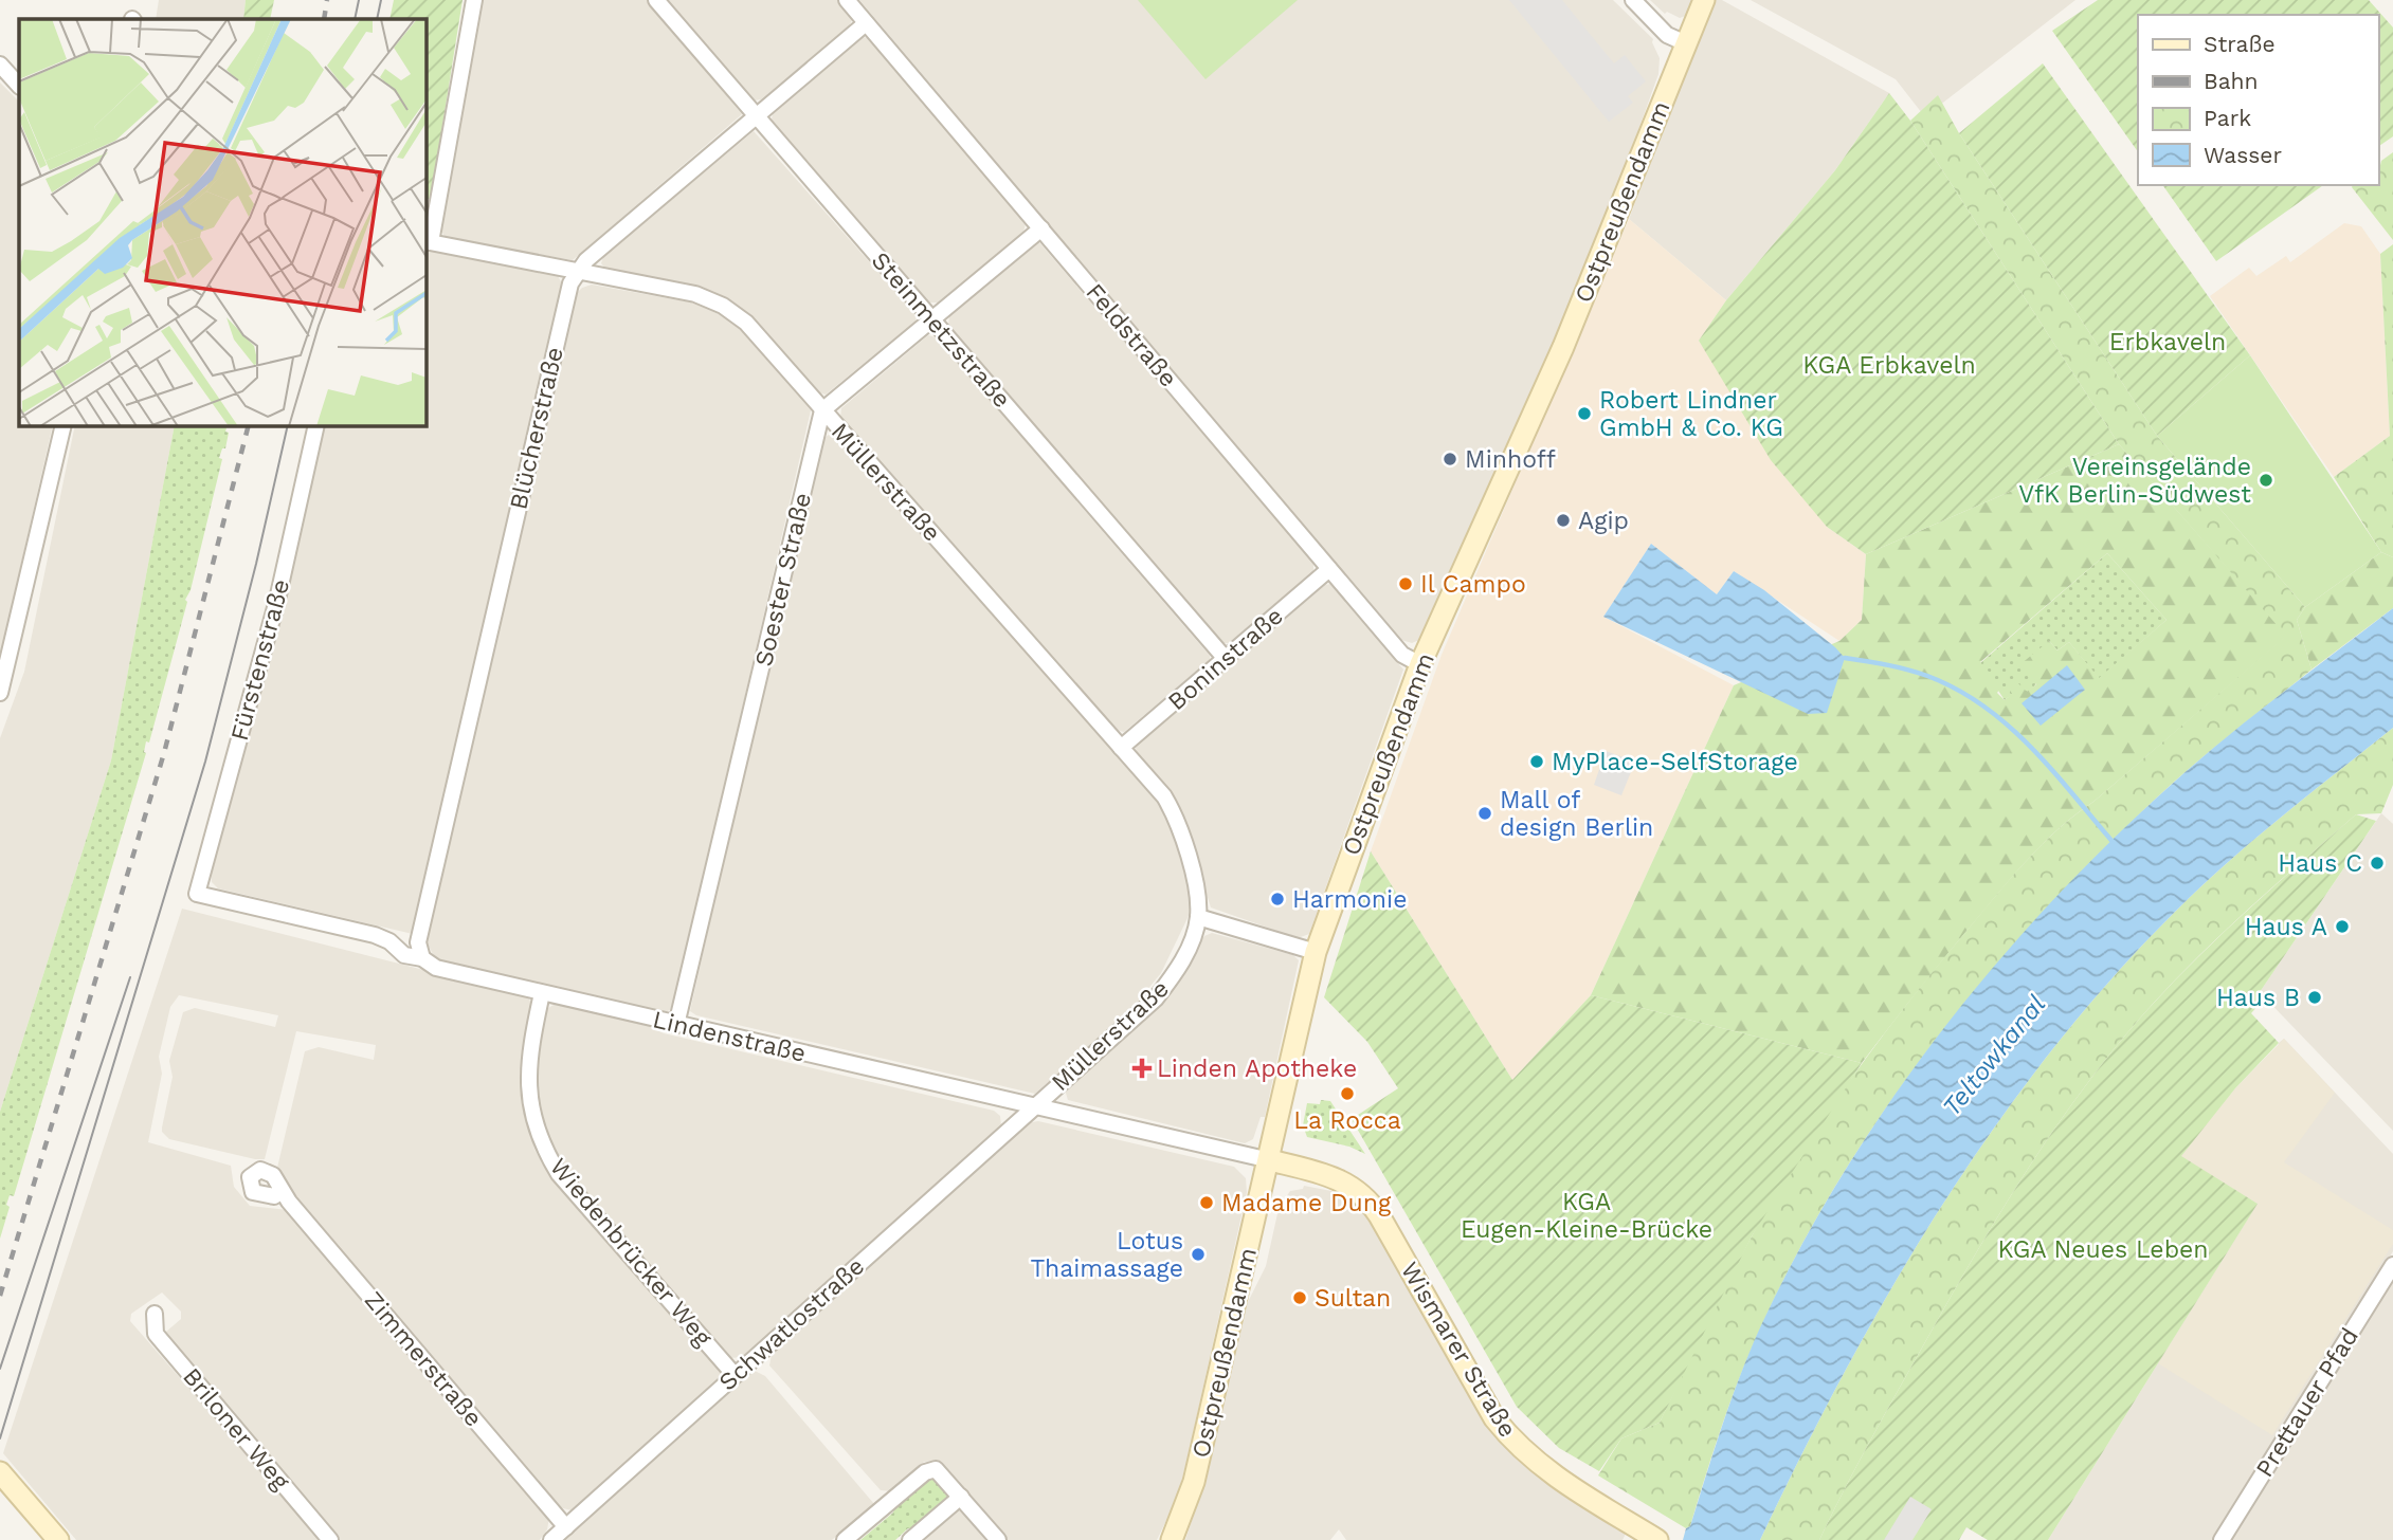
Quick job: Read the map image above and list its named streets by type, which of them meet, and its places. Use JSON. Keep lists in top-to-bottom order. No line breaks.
{"streets":{"main road":["Ostpreußendamm","Wismarer Straße"],"street":["Steinmetzstraße","Feldstraße","Blücherstraße","Müllerstraße","Soester Straße","Boninstraße","Fürstenstraße","Lindenstraße","Wiedenbrücker Weg","Schwatlostraße","Zimmerstraße","Prettauer Pfad","Briloner Weg"]},"crossings":[["Ostpreußendamm","Feldstraße"],["Ostpreußendamm","Lindenstraße"],["Ostpreußendamm","Wismarer Straße"],["Steinmetzstraße","Boninstraße"],["Feldstraße","Boninstraße"],["Blücherstraße","Müllerstraße"],["Blücherstraße","Lindenstraße"],["Müllerstraße","Soester Straße"],["Müllerstraße","Boninstraße"],["Müllerstraße","Lindenstraße"],["Müllerstraße","Schwatlostraße"],["Soester Straße","Lindenstraße"],["Fürstenstraße","Lindenstraße"],["Lindenstraße","Wiedenbrücker Weg"],["Lindenstraße","Schwatlostraße"],["Lindenstraße","Wismarer Straße"],["Wiedenbrücker Weg","Schwatlostraße"],["Schwatlostraße","Zimmerstraße"]],"water":["Teltowkanal"],"parks":["Erbkaveln","KGA Erbkaveln","KGA Eugen-Kleine-Brücke","KGA Neues Leben"],"places":{"other":["Robert Lindner GmbH & Co. KG","Minhoff","Vereinsgelände VfK Berlin-Südwest","Agip","Il Campo","MyPlace-SelfStorage","Mall of design Berlin","Haus C","Harmonie","Haus A","Haus B","La Rocca","Madame Dung","Lotus Thaimassage","Sultan"],"health":["Linden Apotheke"]},"legend":["Straße","Bahn","Park","Wasser"]}
